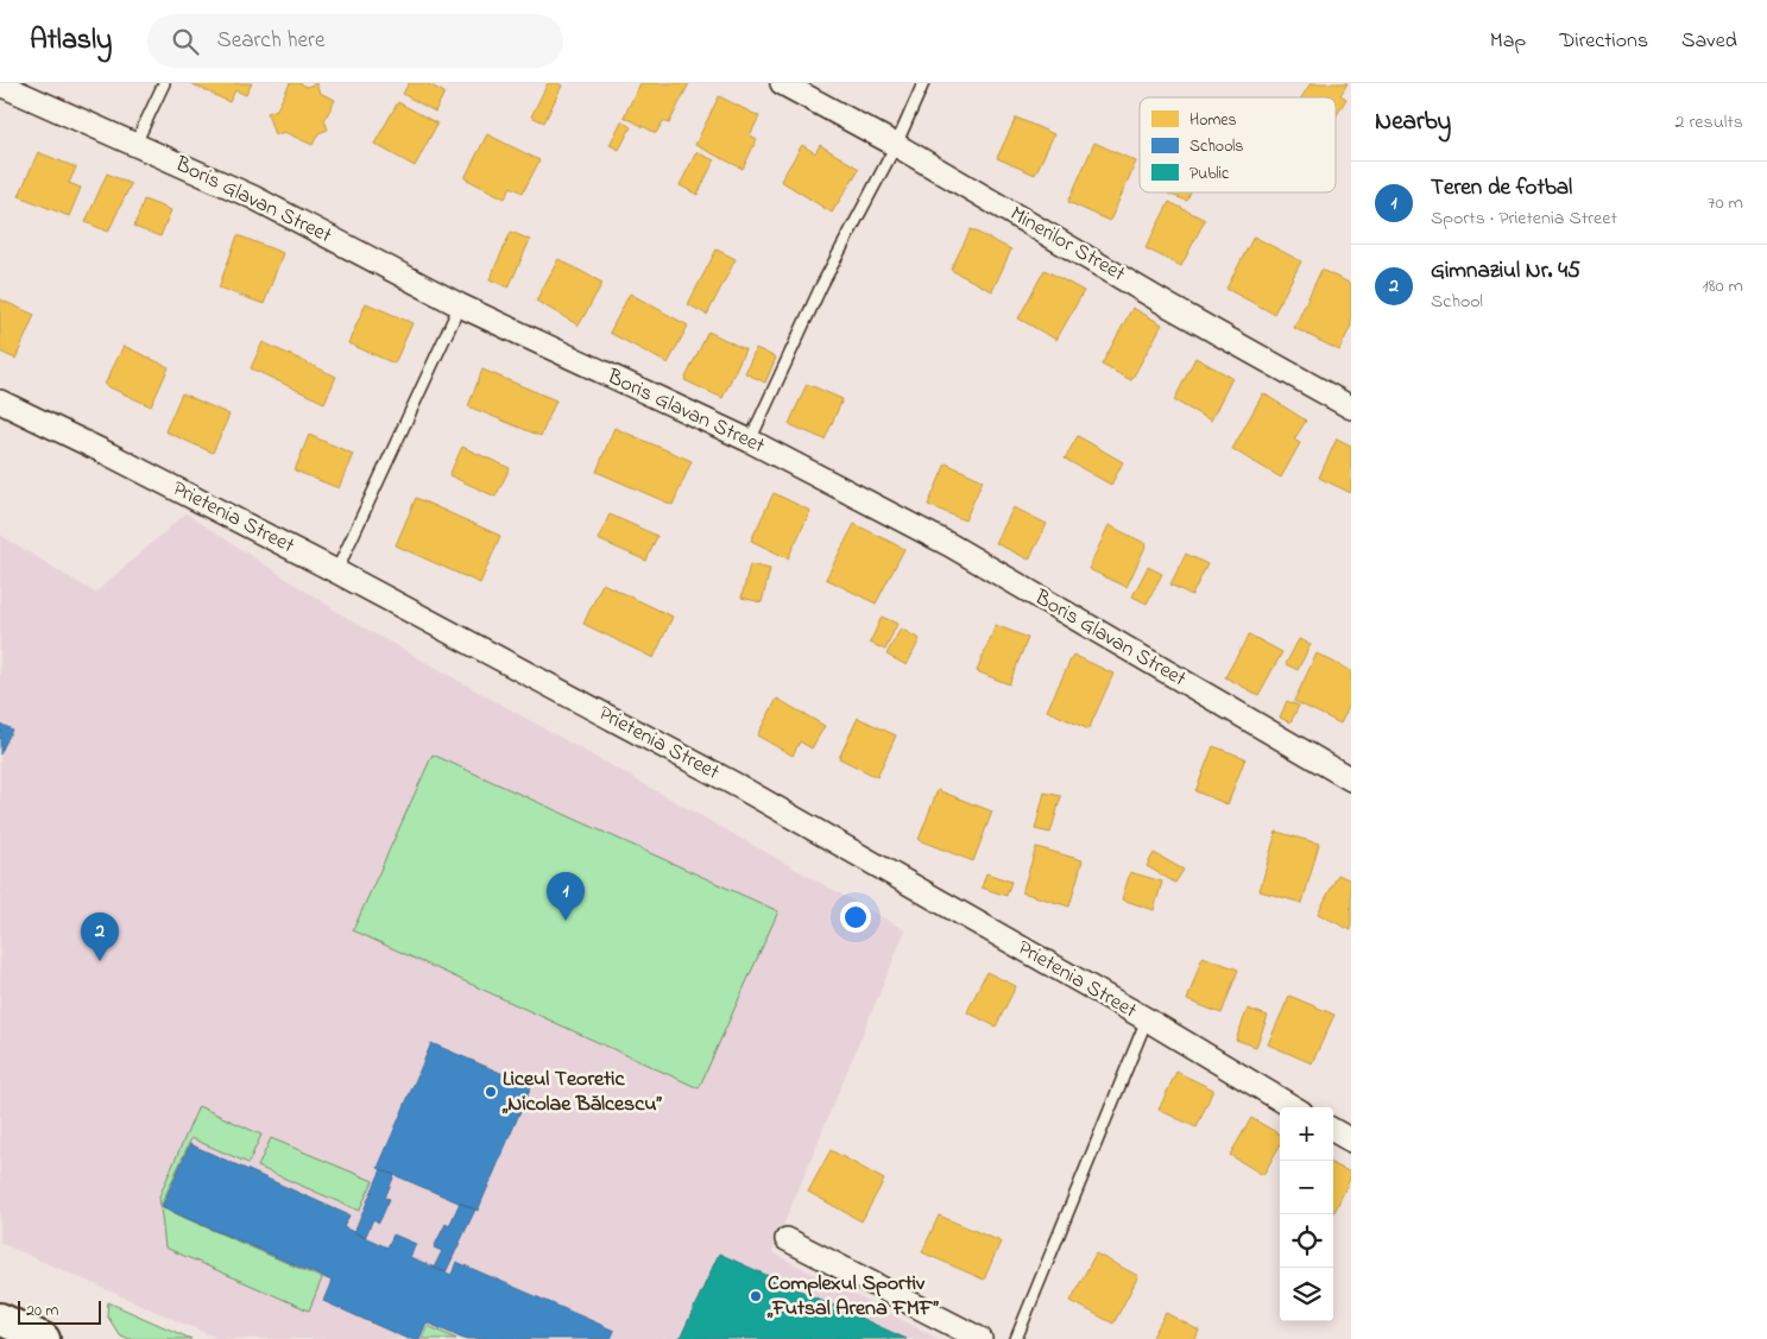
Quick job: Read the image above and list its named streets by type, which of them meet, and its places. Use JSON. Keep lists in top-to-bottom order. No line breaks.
{"streets":{"street":["Boris Glavan Street","Minerilor Street","Prietenia Street"]},"places":["Liceul Teoretic „Nicolae Bălcescu”","Complexul Sportiv „Futsal Arena FMF”"],"legend":["Homes","Schools","Public"],"scale_bar":"20 m","page":{"header":"Atlasly","search":"Search here","nav":["Map","Directions","Saved"],"heading":["Nearby","2 results"],"list":[{"mark":"1","name":"Teren de fotbal","note":"Sports · Prietenia Street","value":"70 m"},{"mark":"2","name":"Gimnaziul Nr. 45","note":"School","value":"180 m"}],"pins":["1","2"],"map_buttons":["+","−"],"scale":"20 m"}}
